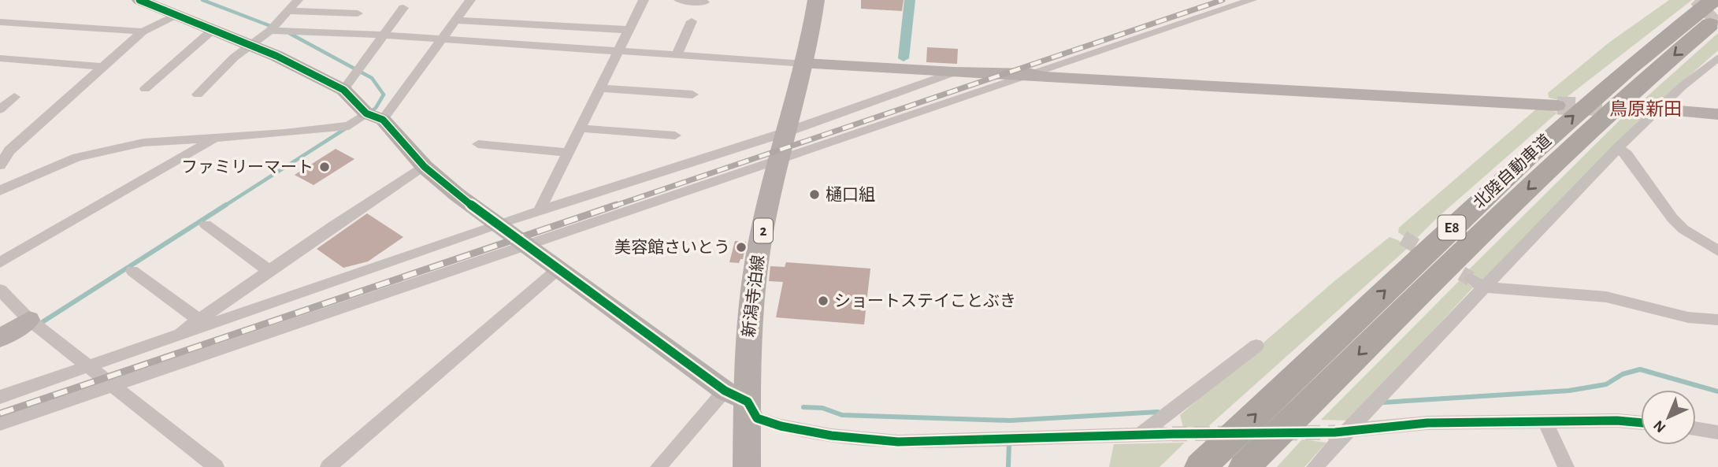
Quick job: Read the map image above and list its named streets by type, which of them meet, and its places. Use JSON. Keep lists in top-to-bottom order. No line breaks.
{"streets":{"highway":["北陸自動車道","E8"],"main road":["2","新潟寺泊線"]},"districts":["鳥原新田"],"places":["ファミリーマート","樋口組","美容館さいとう","ショートステイことぶき"],"north":"bottom left"}
